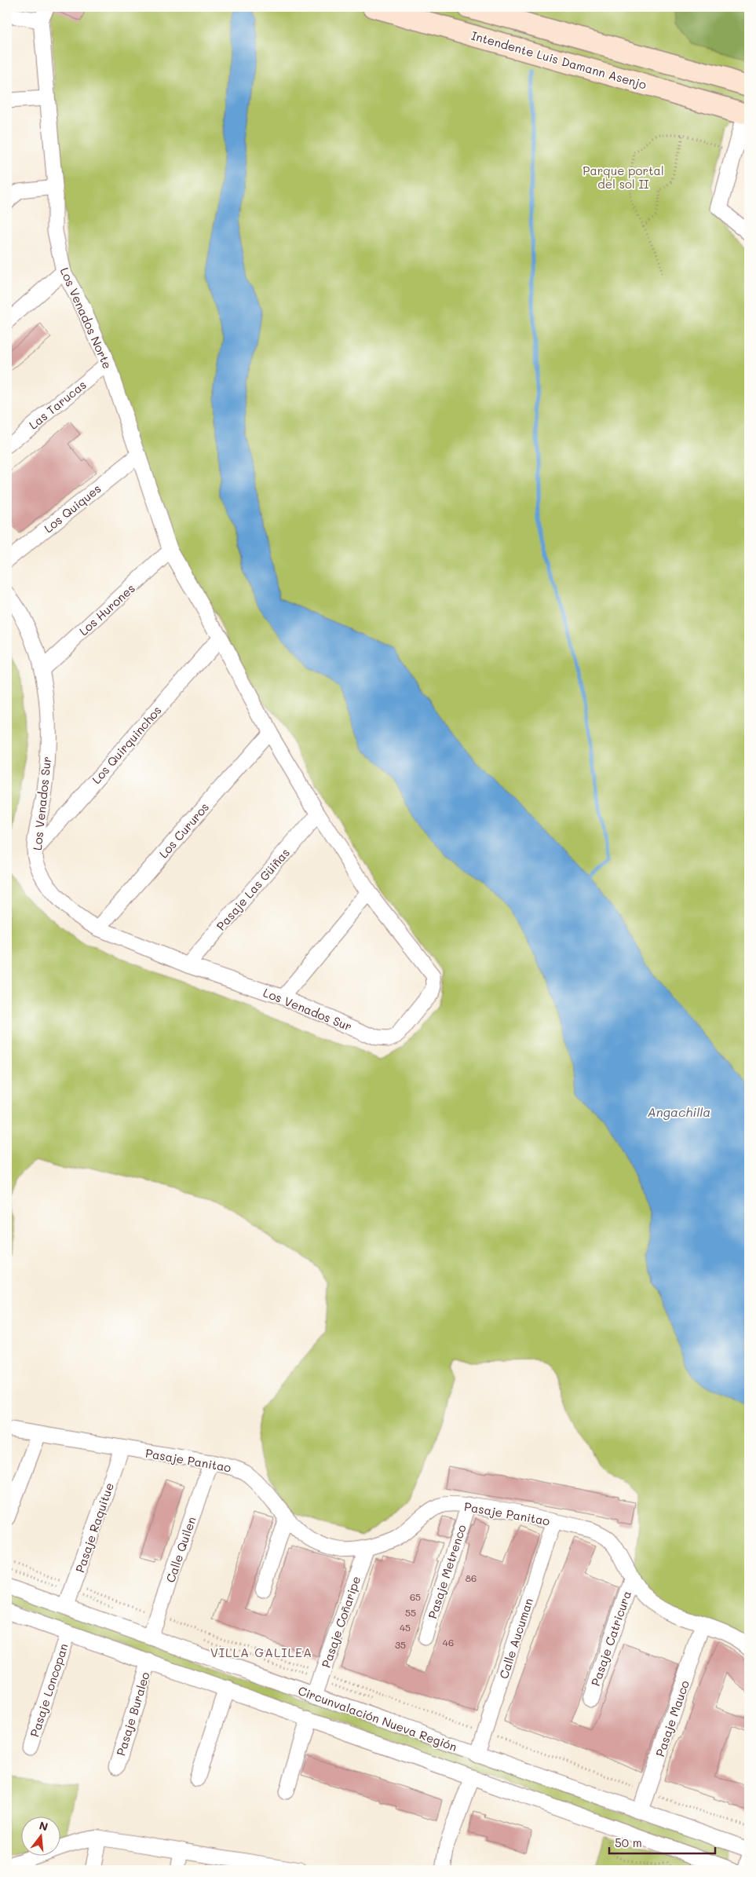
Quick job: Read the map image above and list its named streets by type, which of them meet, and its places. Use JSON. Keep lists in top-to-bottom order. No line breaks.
{"streets":{"main road":["Intendente Luis Damann Asenjo"],"street":["Los Venados Norte","Las Tarucas","Los Quiques","Los Hurones","Los Quirquinchos","Los Venados Sur","Los Cururos","Pasaje Las Güiñas","Pasaje Panitao","Pasaje Raquitue","Calle Quilen","Pasaje Metrenco","Pasaje Coñaripe","Calle Aucuman","Pasaje Catricura","Pasaje Loncopan","Pasaje Buraleo","Circunvalación Nueva Región","Pasaje Mauco"]},"crossings":[["Los Venados Norte","Las Tarucas"],["Los Venados Norte","Los Quiques"],["Los Venados Norte","Los Hurones"],["Los Venados Norte","Los Venados Sur"],["Los Hurones","Los Venados Sur"],["Los Quirquinchos","Los Venados Sur"],["Los Venados Sur","Los Cururos"],["Los Venados Sur","Pasaje Las Güiñas"],["Pasaje Panitao","Pasaje Raquitue"],["Pasaje Panitao","Calle Quilen"],["Pasaje Panitao","Pasaje Metrenco"],["Pasaje Panitao","Pasaje Coñaripe"],["Pasaje Panitao","Calle Aucuman"],["Pasaje Panitao","Pasaje Catricura"],["Pasaje Panitao","Pasaje Mauco"],["Pasaje Raquitue","Circunvalación Nueva Región"],["Calle Quilen","Circunvalación Nueva Región"],["Pasaje Coñaripe","Circunvalación Nueva Región"],["Calle Aucuman","Circunvalación Nueva Región"],["Pasaje Loncopan","Circunvalación Nueva Región"],["Pasaje Buraleo","Circunvalación Nueva Región"],["Circunvalación Nueva Región","Pasaje Mauco"]],"districts":["VILLA GALILEA"],"water":["Angachilla"],"parks":["Parque portal del sol II"],"house_numbers":["86","65","55","45","46","35"],"scale_bar":"50 m","north":"top"}
